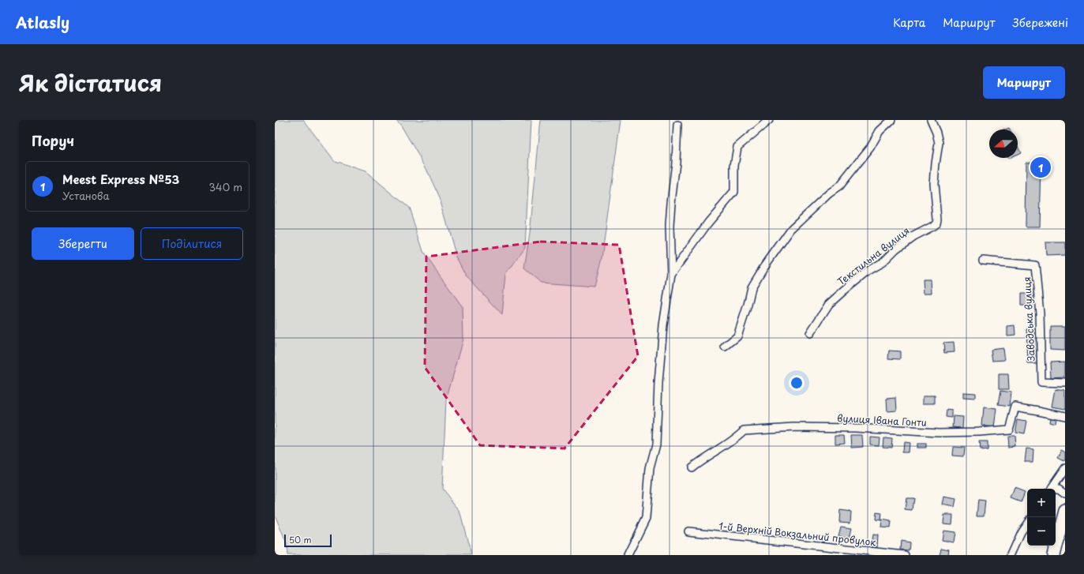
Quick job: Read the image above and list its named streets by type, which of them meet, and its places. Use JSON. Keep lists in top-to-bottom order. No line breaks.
{"streets":{"street":["Текстильна вулиця","Заводська вулиця","вулиця Івана Гонти","1-й Верхній Вокзальний провулок"]},"scale_bar":"50 m","north":"left","page":{"header":"Atlasly","nav":["Карта","Маршрут","Збережені"],"title":"Як дістатися","buttons":["Маршрут",["Зберегти","Поділитися"]],"heading":"Поруч","pins":"1","list":[{"mark":"1","name":"Meest Express №53","note":"Установа","value":"340 m"}],"map_buttons":["+","−"],"scale":"50 m"}}
